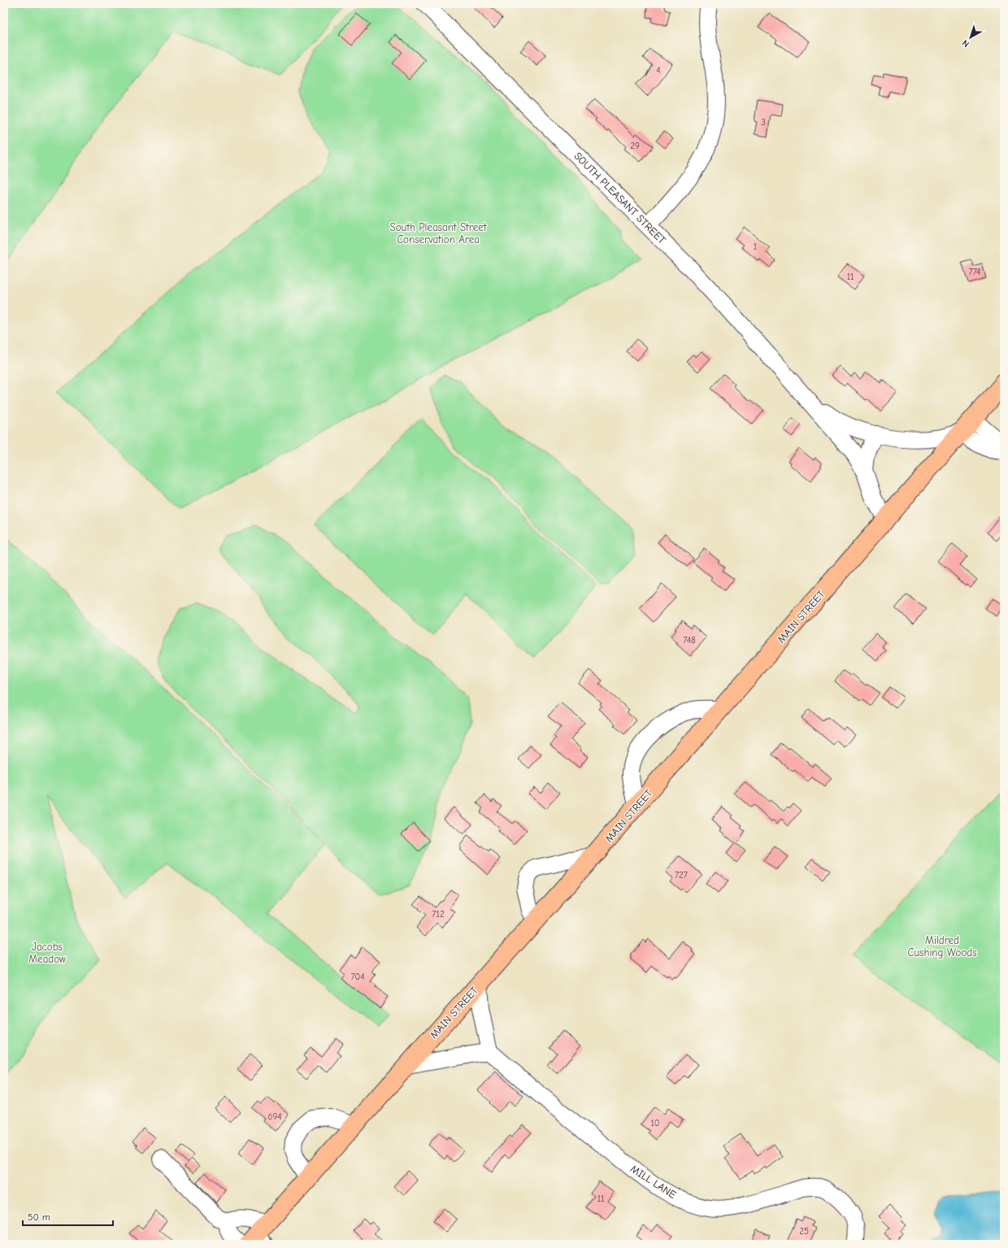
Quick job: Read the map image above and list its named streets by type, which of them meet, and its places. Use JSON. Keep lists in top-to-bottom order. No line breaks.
{"streets":{"main road":["MAIN STREET"],"street":["SOUTH PLEASANT STREET","MILL LANE"]},"crossings":[["SOUTH PLEASANT STREET","MAIN STREET"]],"parks":["South Pleasant Street Conservation Area","Mildred Cushing Woods","Jacobs Meadow"],"house_numbers":["4","3","29","1","774","11","748","727","712","704","694","10","11","25"],"scale_bar":"50 m","north":"bottom left"}
